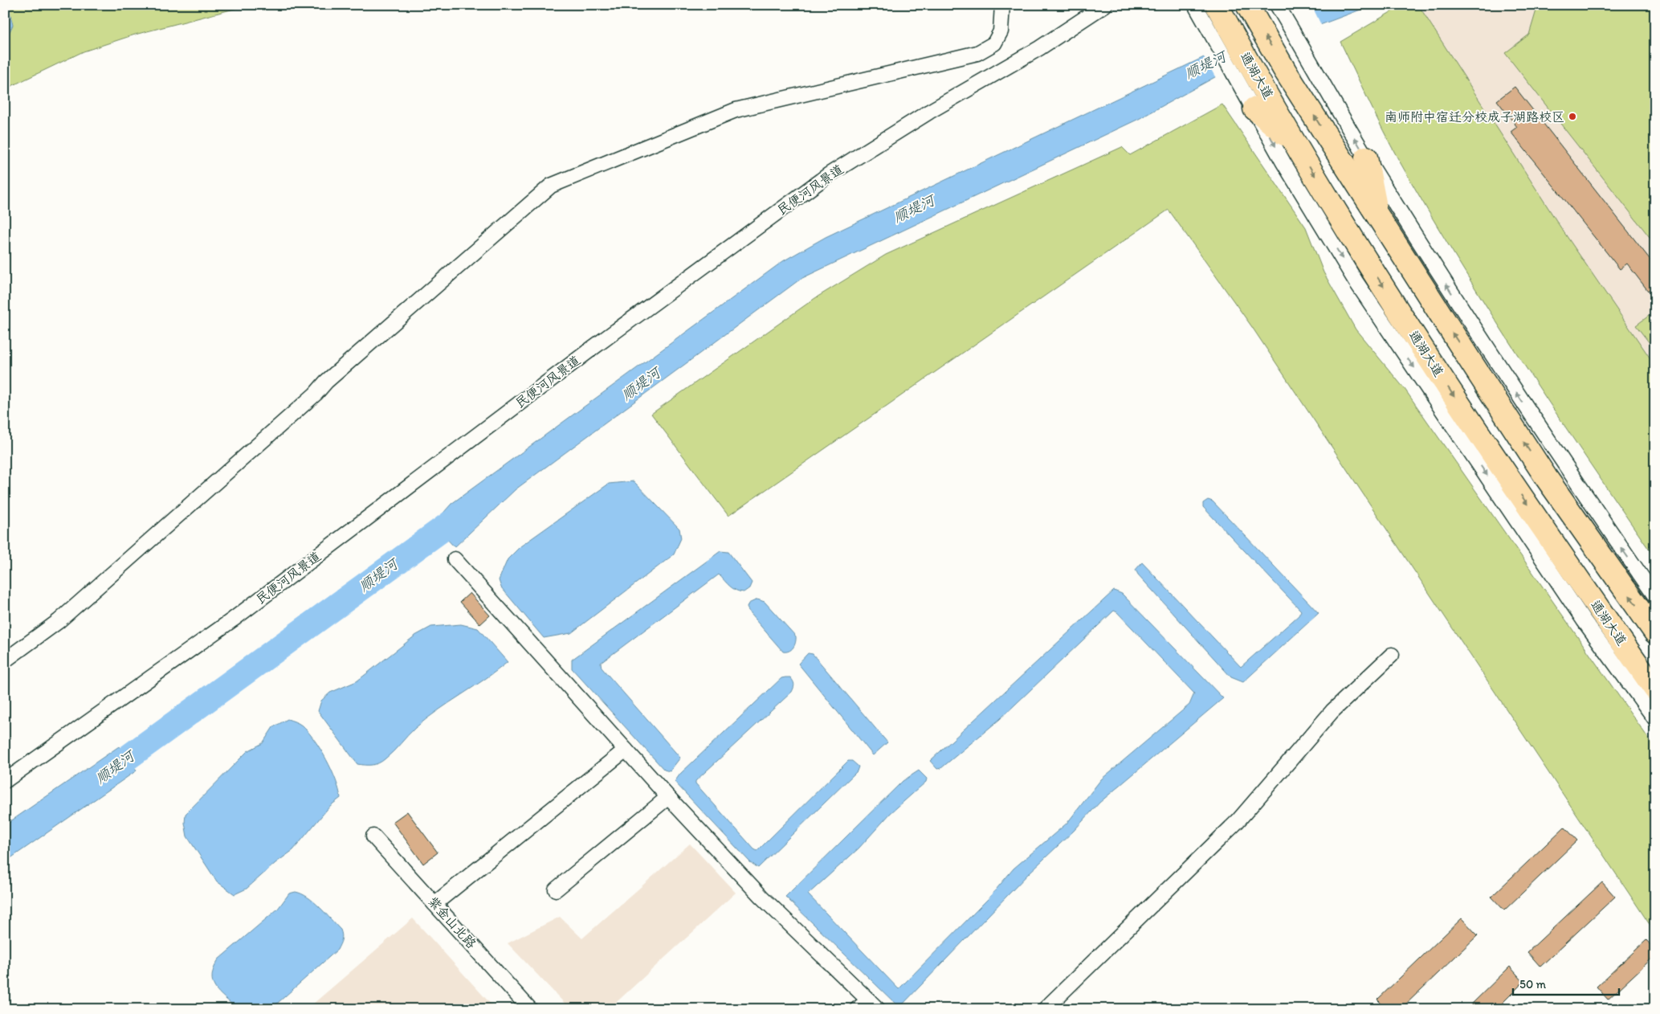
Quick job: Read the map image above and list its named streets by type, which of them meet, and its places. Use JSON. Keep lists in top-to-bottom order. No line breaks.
{"streets":{"main road":["通湖大道"],"street":["民便河风景道","紫金山北路"]},"water":["顺堤河"],"places":["南师附中宿迁分校成子湖路校区"],"scale_bar":"50 m"}
